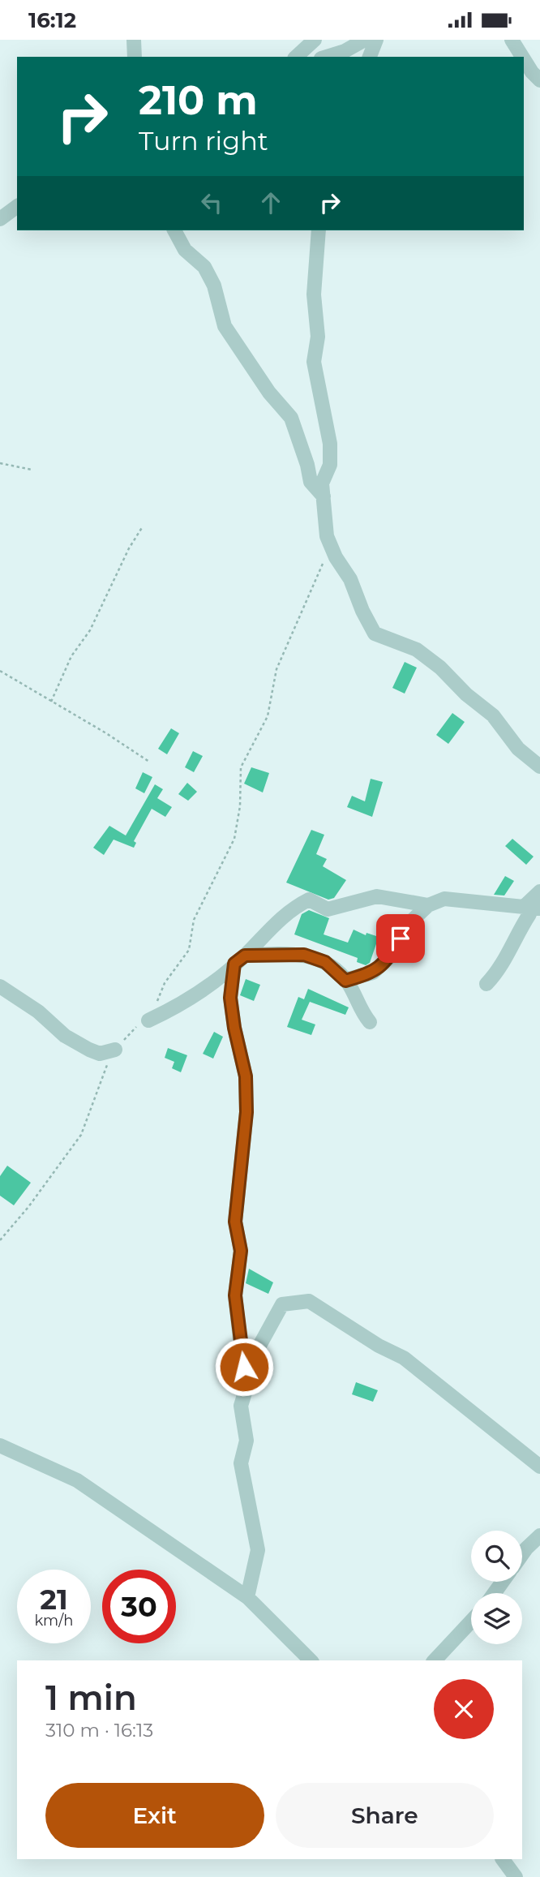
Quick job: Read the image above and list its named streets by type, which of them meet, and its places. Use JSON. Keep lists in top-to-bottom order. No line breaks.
{"page":{"status":"16:12","turn":["210 m","Turn right"],"speed":"21 km/h","limit":"30","heading":["1 min","310 m · 16:13"],"buttons":["Exit","Share"]}}
